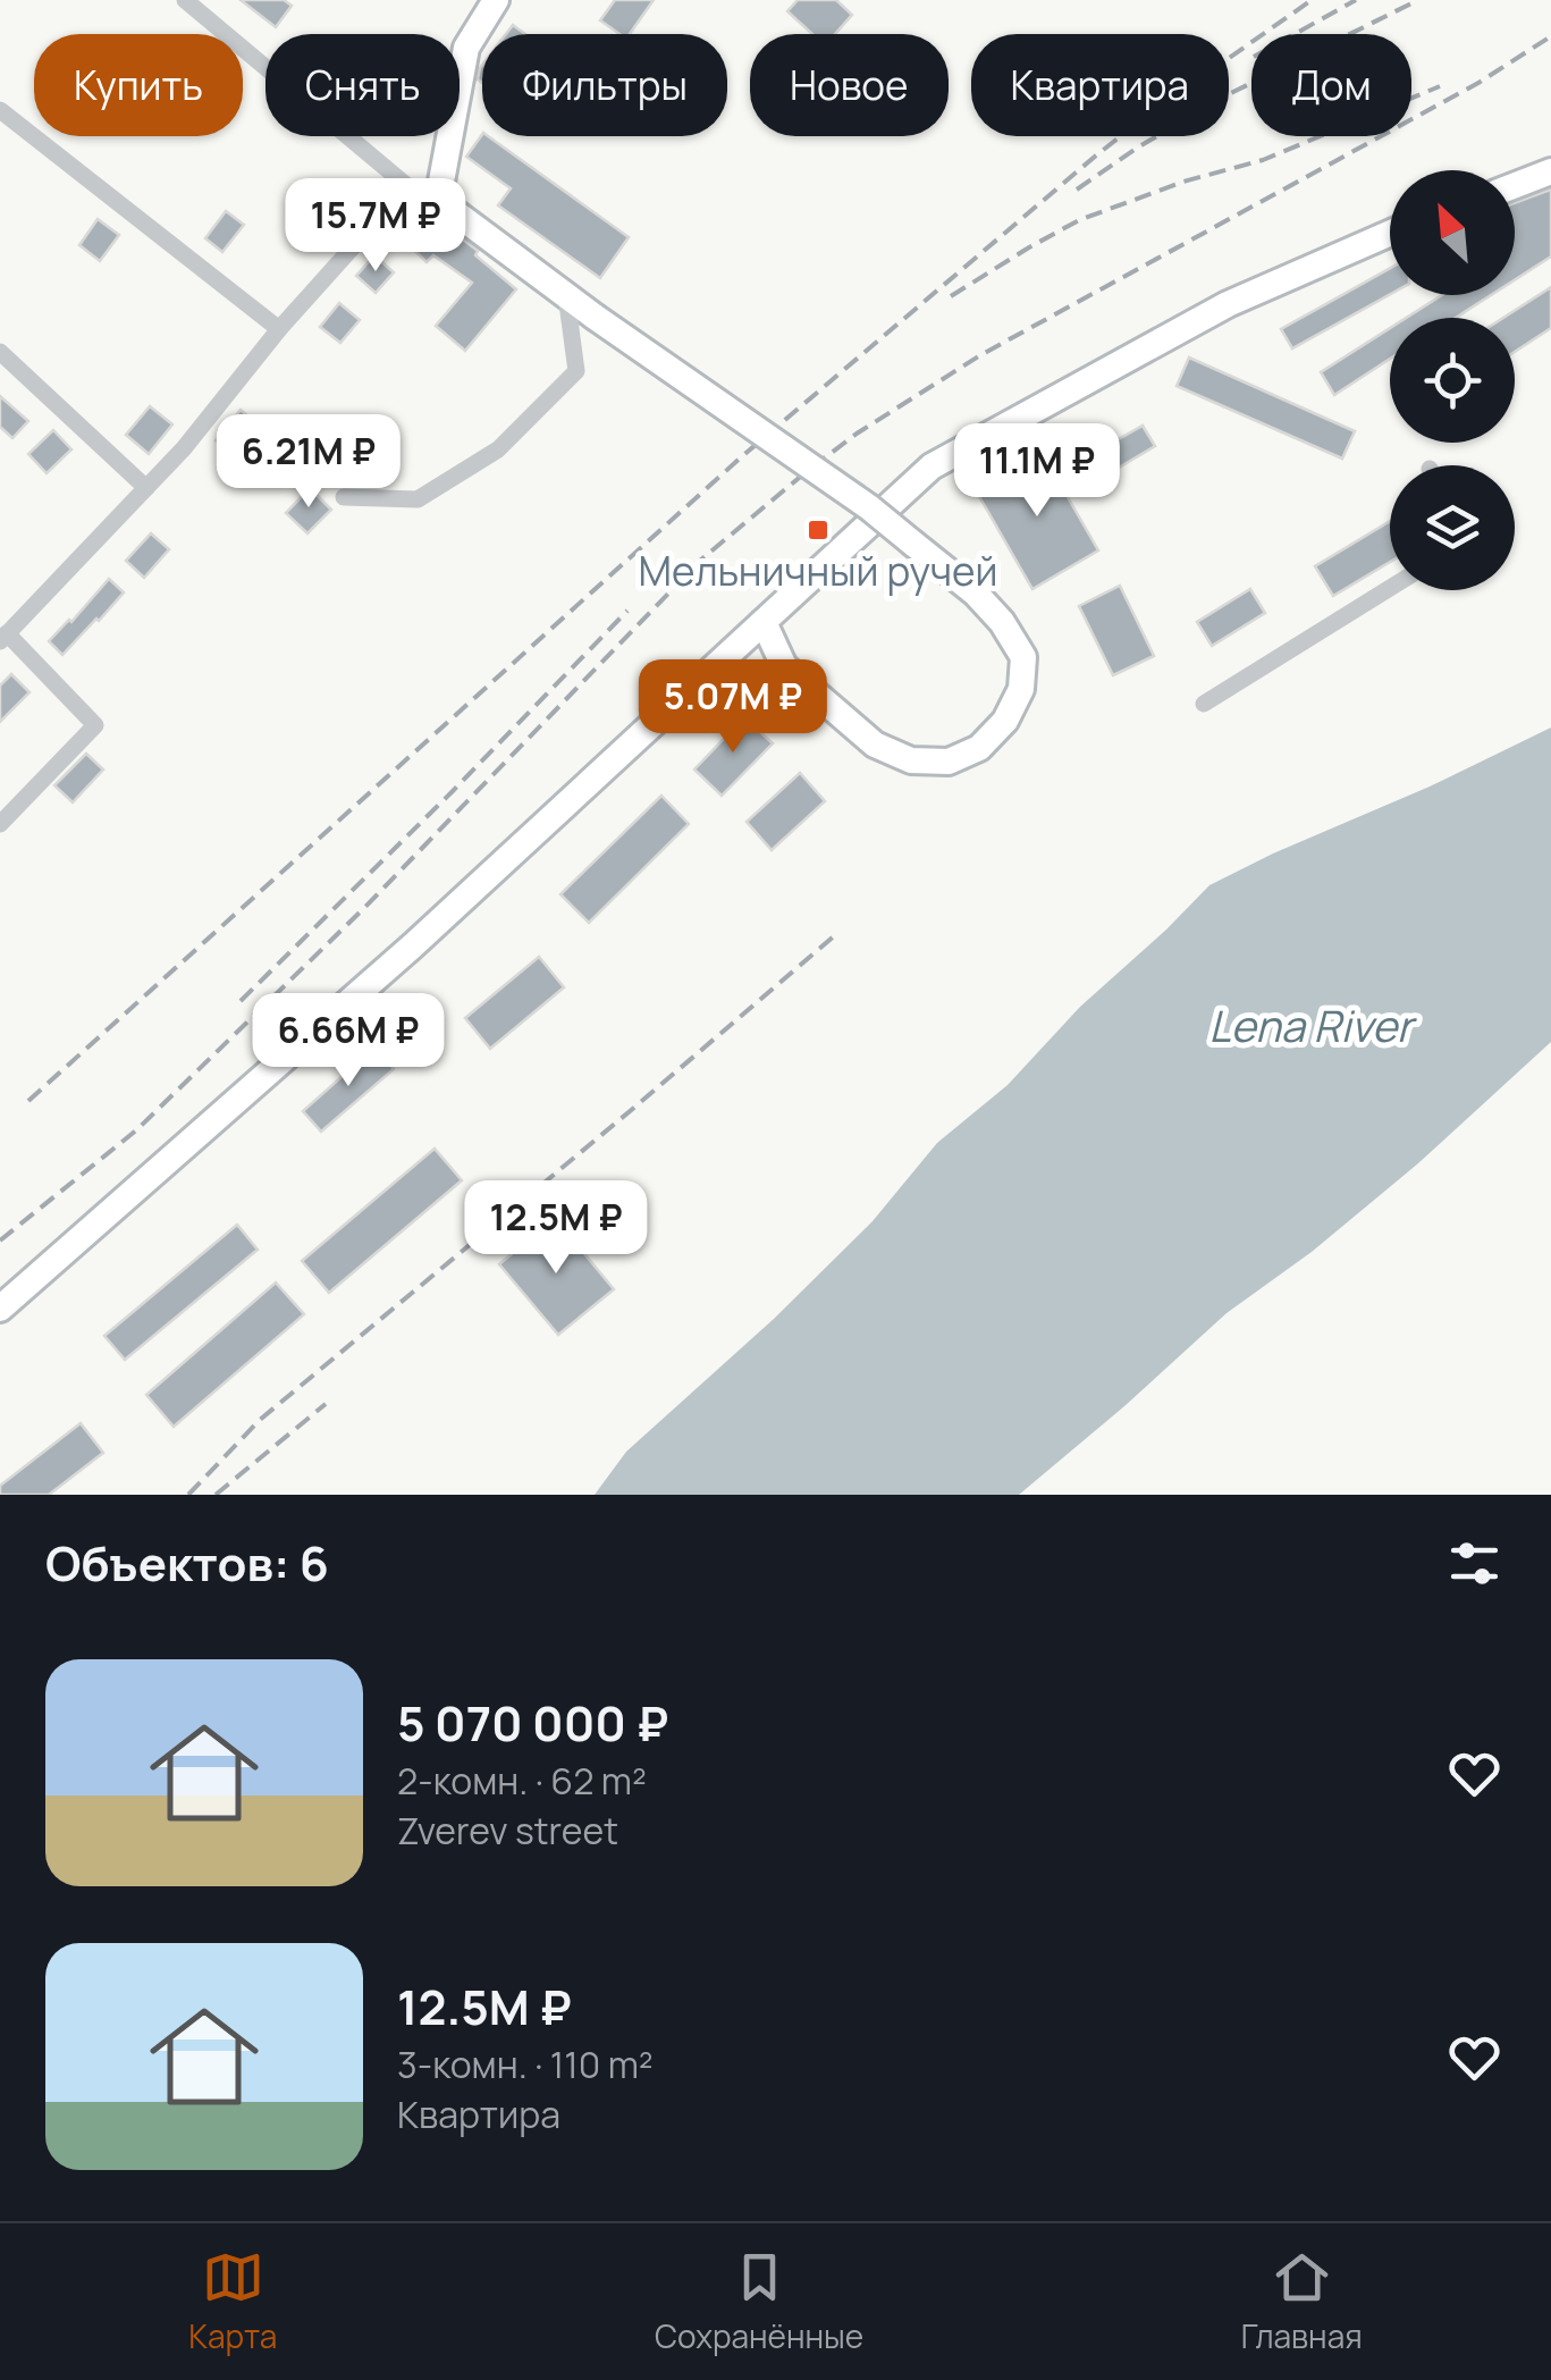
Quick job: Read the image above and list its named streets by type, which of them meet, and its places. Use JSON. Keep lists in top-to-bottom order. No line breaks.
{"water":["Lena River"],"places":{"transit":["Мельничный ручей"]},"north":"top left","page":{"chip":["Купить","Снять","Фильтры","Новое","Квартира","Дом"],"price":["15.7M ₽","6.21M ₽","11.1M ₽","5.07M ₽","6.66M ₽","12.5M ₽"],"heading":"Объектов: 6","list":[{"name":"5 070 000 ₽","note":"2-комн. · 62 m² · Zverev street"},{"name":"12.5M ₽","note":"3-комн. · 110 m² · Квартира"}],"tabs":["Карта","Сохранённые","Главная"]}}
